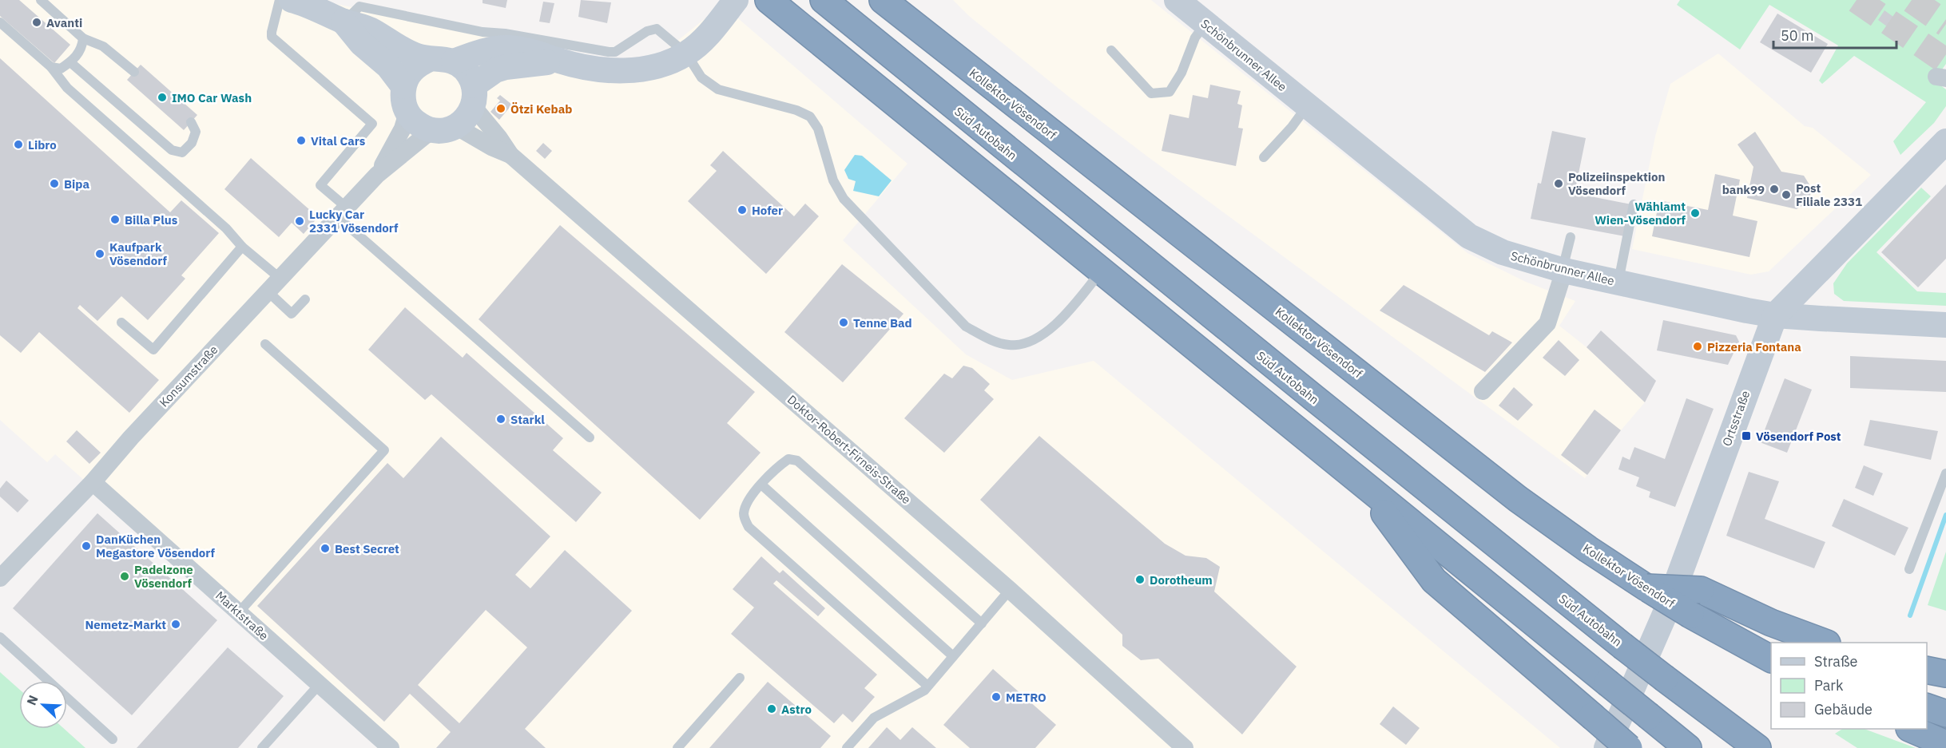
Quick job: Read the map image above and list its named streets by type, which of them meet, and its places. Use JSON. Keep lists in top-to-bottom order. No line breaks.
{"streets":{"highway":["Kollektor Vösendorf","Süd Autobahn"],"main road":["Schönbrunner Allee","Ortsstraße"],"street":["Konsumstraße","Doktor-Robert-Firneis-Straße","Marktstraße"]},"crossings":[["Schönbrunner Allee","Ortsstraße"],["Konsumstraße","Doktor-Robert-Firneis-Straße"],["Konsumstraße","Marktstraße"]],"places":{"other":["Avanti","IMO Car Wash","Ötzi Kebab","Vital Cars","Libro","Bipa","Polizeiinspektion Vösendorf","bank99","Post Filiale 2331","Hofer","Wählamt Wien-Vösendorf","Billa Plus","Lucky Car 2331 Vösendorf","Kaufpark Vösendorf","Tenne Bad","Pizzeria Fontana","Starkl","DanKüchen Megastore Vösendorf","Best Secret","Padelzone Vösendorf","Dorotheum","Nemetz-Markt","METRO","Astro"],"transit":["Vösendorf Post"]},"legend":["Straße","Park","Gebäude"],"scale_bar":"50 m","north":"top left"}
